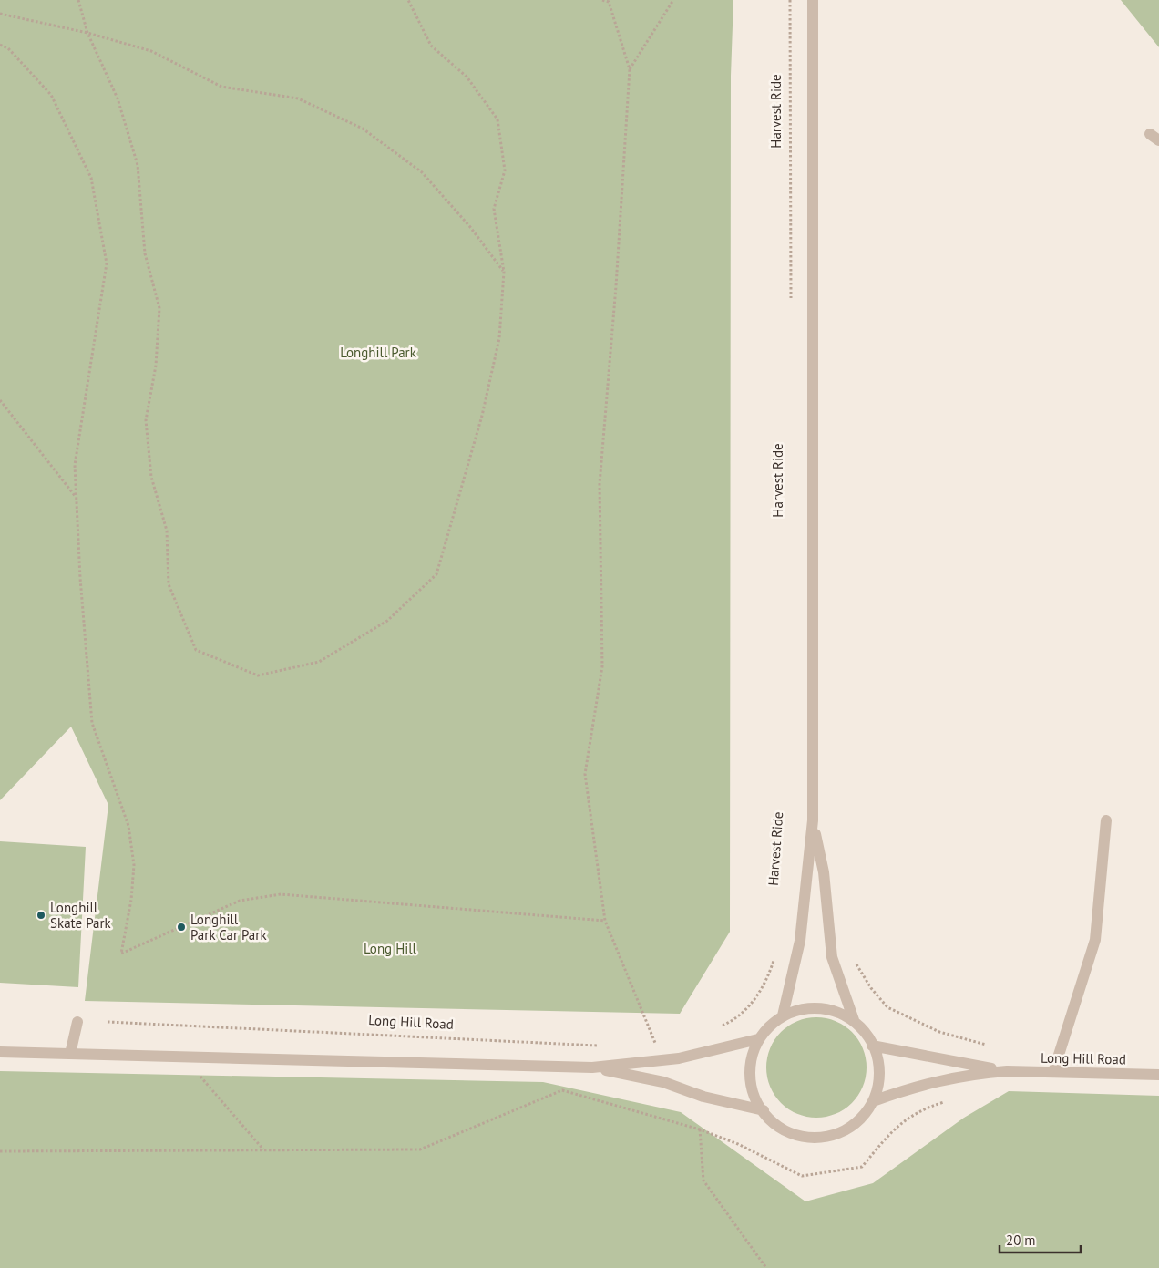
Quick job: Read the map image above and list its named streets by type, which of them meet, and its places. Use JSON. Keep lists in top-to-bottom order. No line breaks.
{"streets":{"street":["Long Hill Road"],"path":["Harvest Ride"]},"parks":["Longhill Park","Long Hill"],"places":["Longhill Skate Park","Longhill Park Car Park"],"scale_bar":"20 m"}
